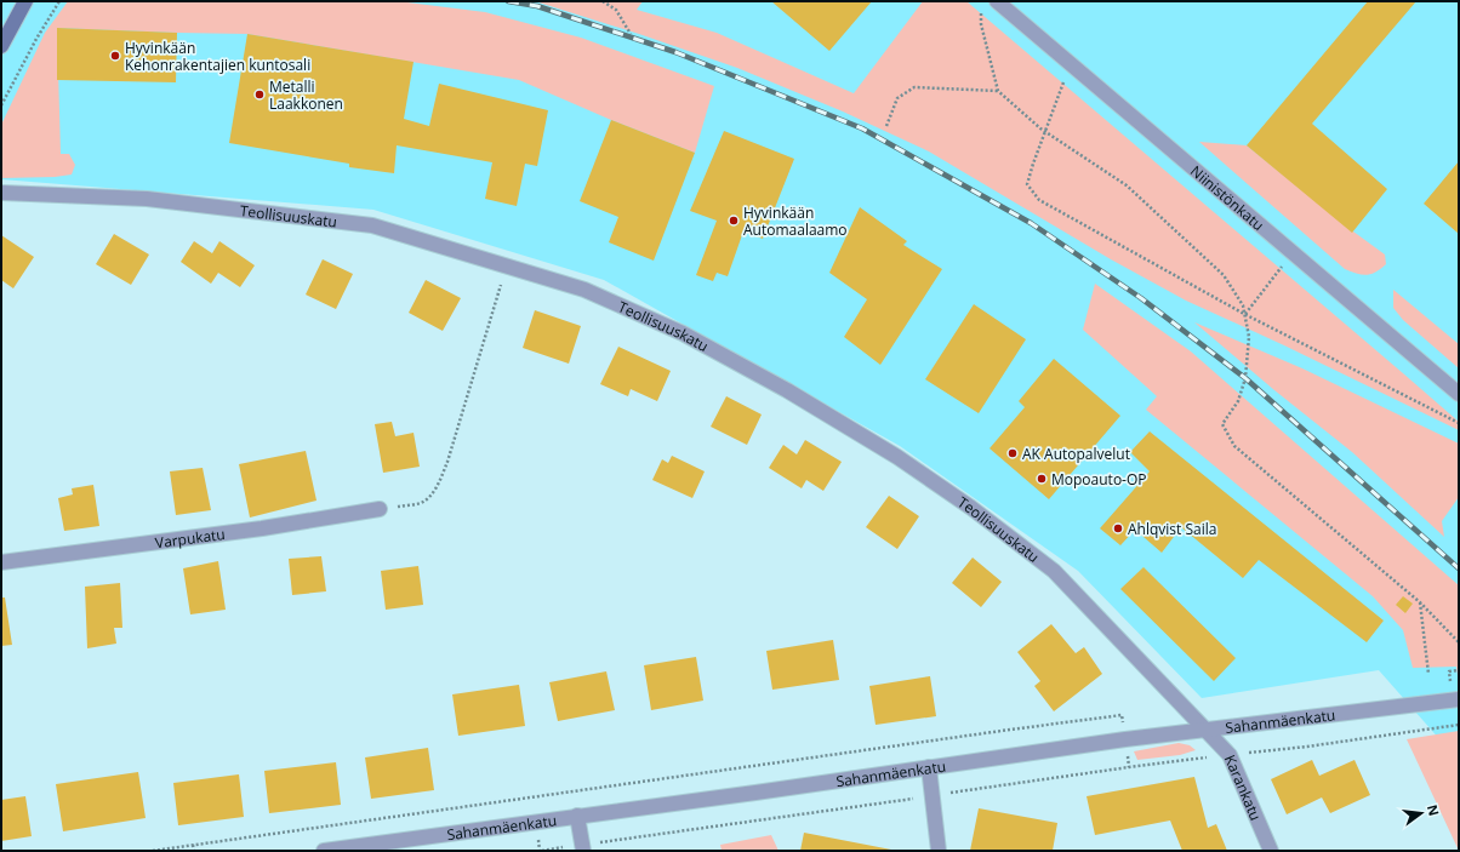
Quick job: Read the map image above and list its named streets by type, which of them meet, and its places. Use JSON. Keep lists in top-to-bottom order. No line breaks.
{"streets":{"street":["Niinistönkatu","Teollisuuskatu","Varpukatu","Sahanmäenkatu","Karankatu"]},"crossings":[["Teollisuuskatu","Sahanmäenkatu"],["Teollisuuskatu","Karankatu"],["Sahanmäenkatu","Karankatu"]],"places":["Hyvinkään Kehonrakentajien kuntosali","Metalli Laakkonen","Hyvinkään Automaalaamo","AK Autopalvelut","Mopoauto-OP","Ahlqvist Saila"],"north":"right"}
